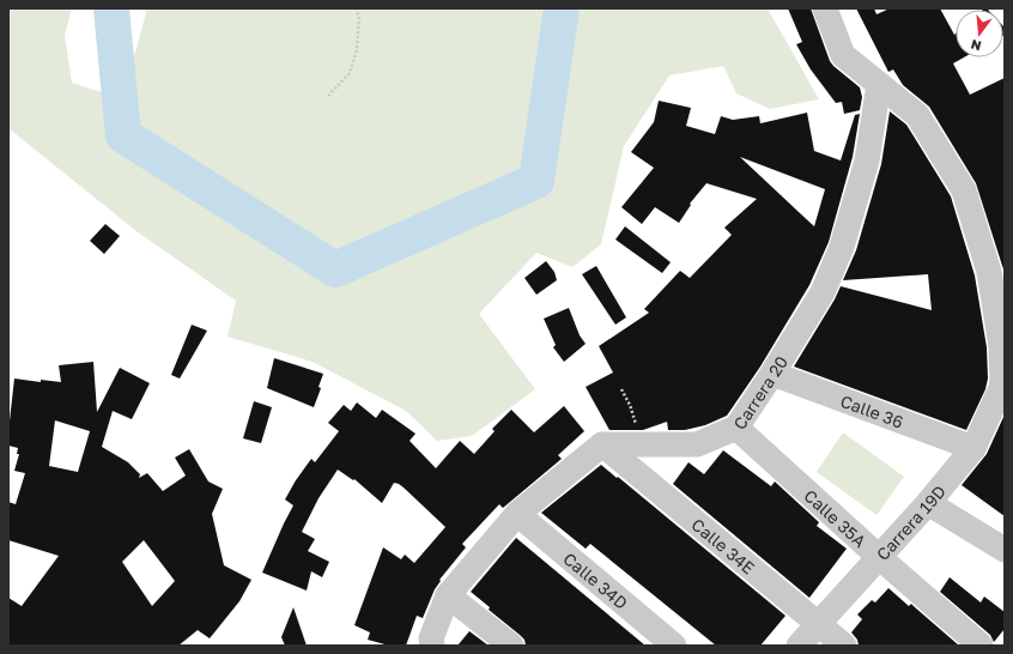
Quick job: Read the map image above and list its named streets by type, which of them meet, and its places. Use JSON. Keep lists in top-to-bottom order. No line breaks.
{"streets":{"street":["Carrera 20","Calle 36","Calle 35A","Carrera 19D","Calle 34E","Calle 34D"]},"crossings":[["Carrera 20","Calle 36"],["Carrera 20","Calle 35A"],["Carrera 20","Calle 34E"],["Calle 36","Carrera 19D"],["Calle 35A","Carrera 19D"],["Carrera 19D","Calle 34E"]],"north":"bottom"}
